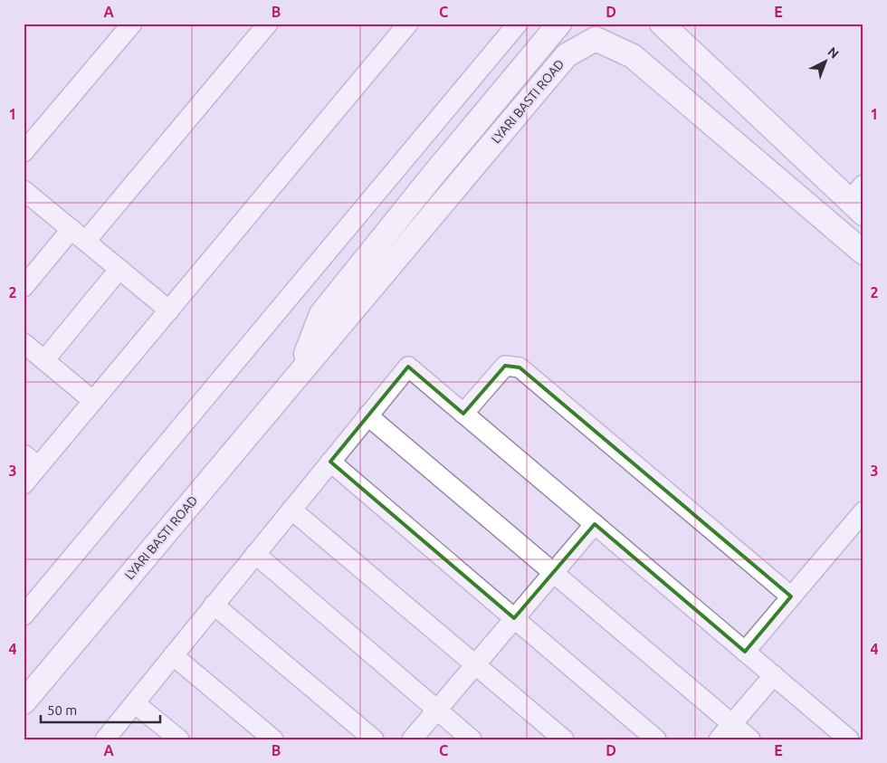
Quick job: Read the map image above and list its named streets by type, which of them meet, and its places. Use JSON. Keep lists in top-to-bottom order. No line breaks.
{"streets":{"main road":["LYARI BASTI ROAD"]},"scale_bar":"50 m","north":"top right","grid":{"columns":["A","B","C","D","E"],"rows":["1","2","3","4"]}}
